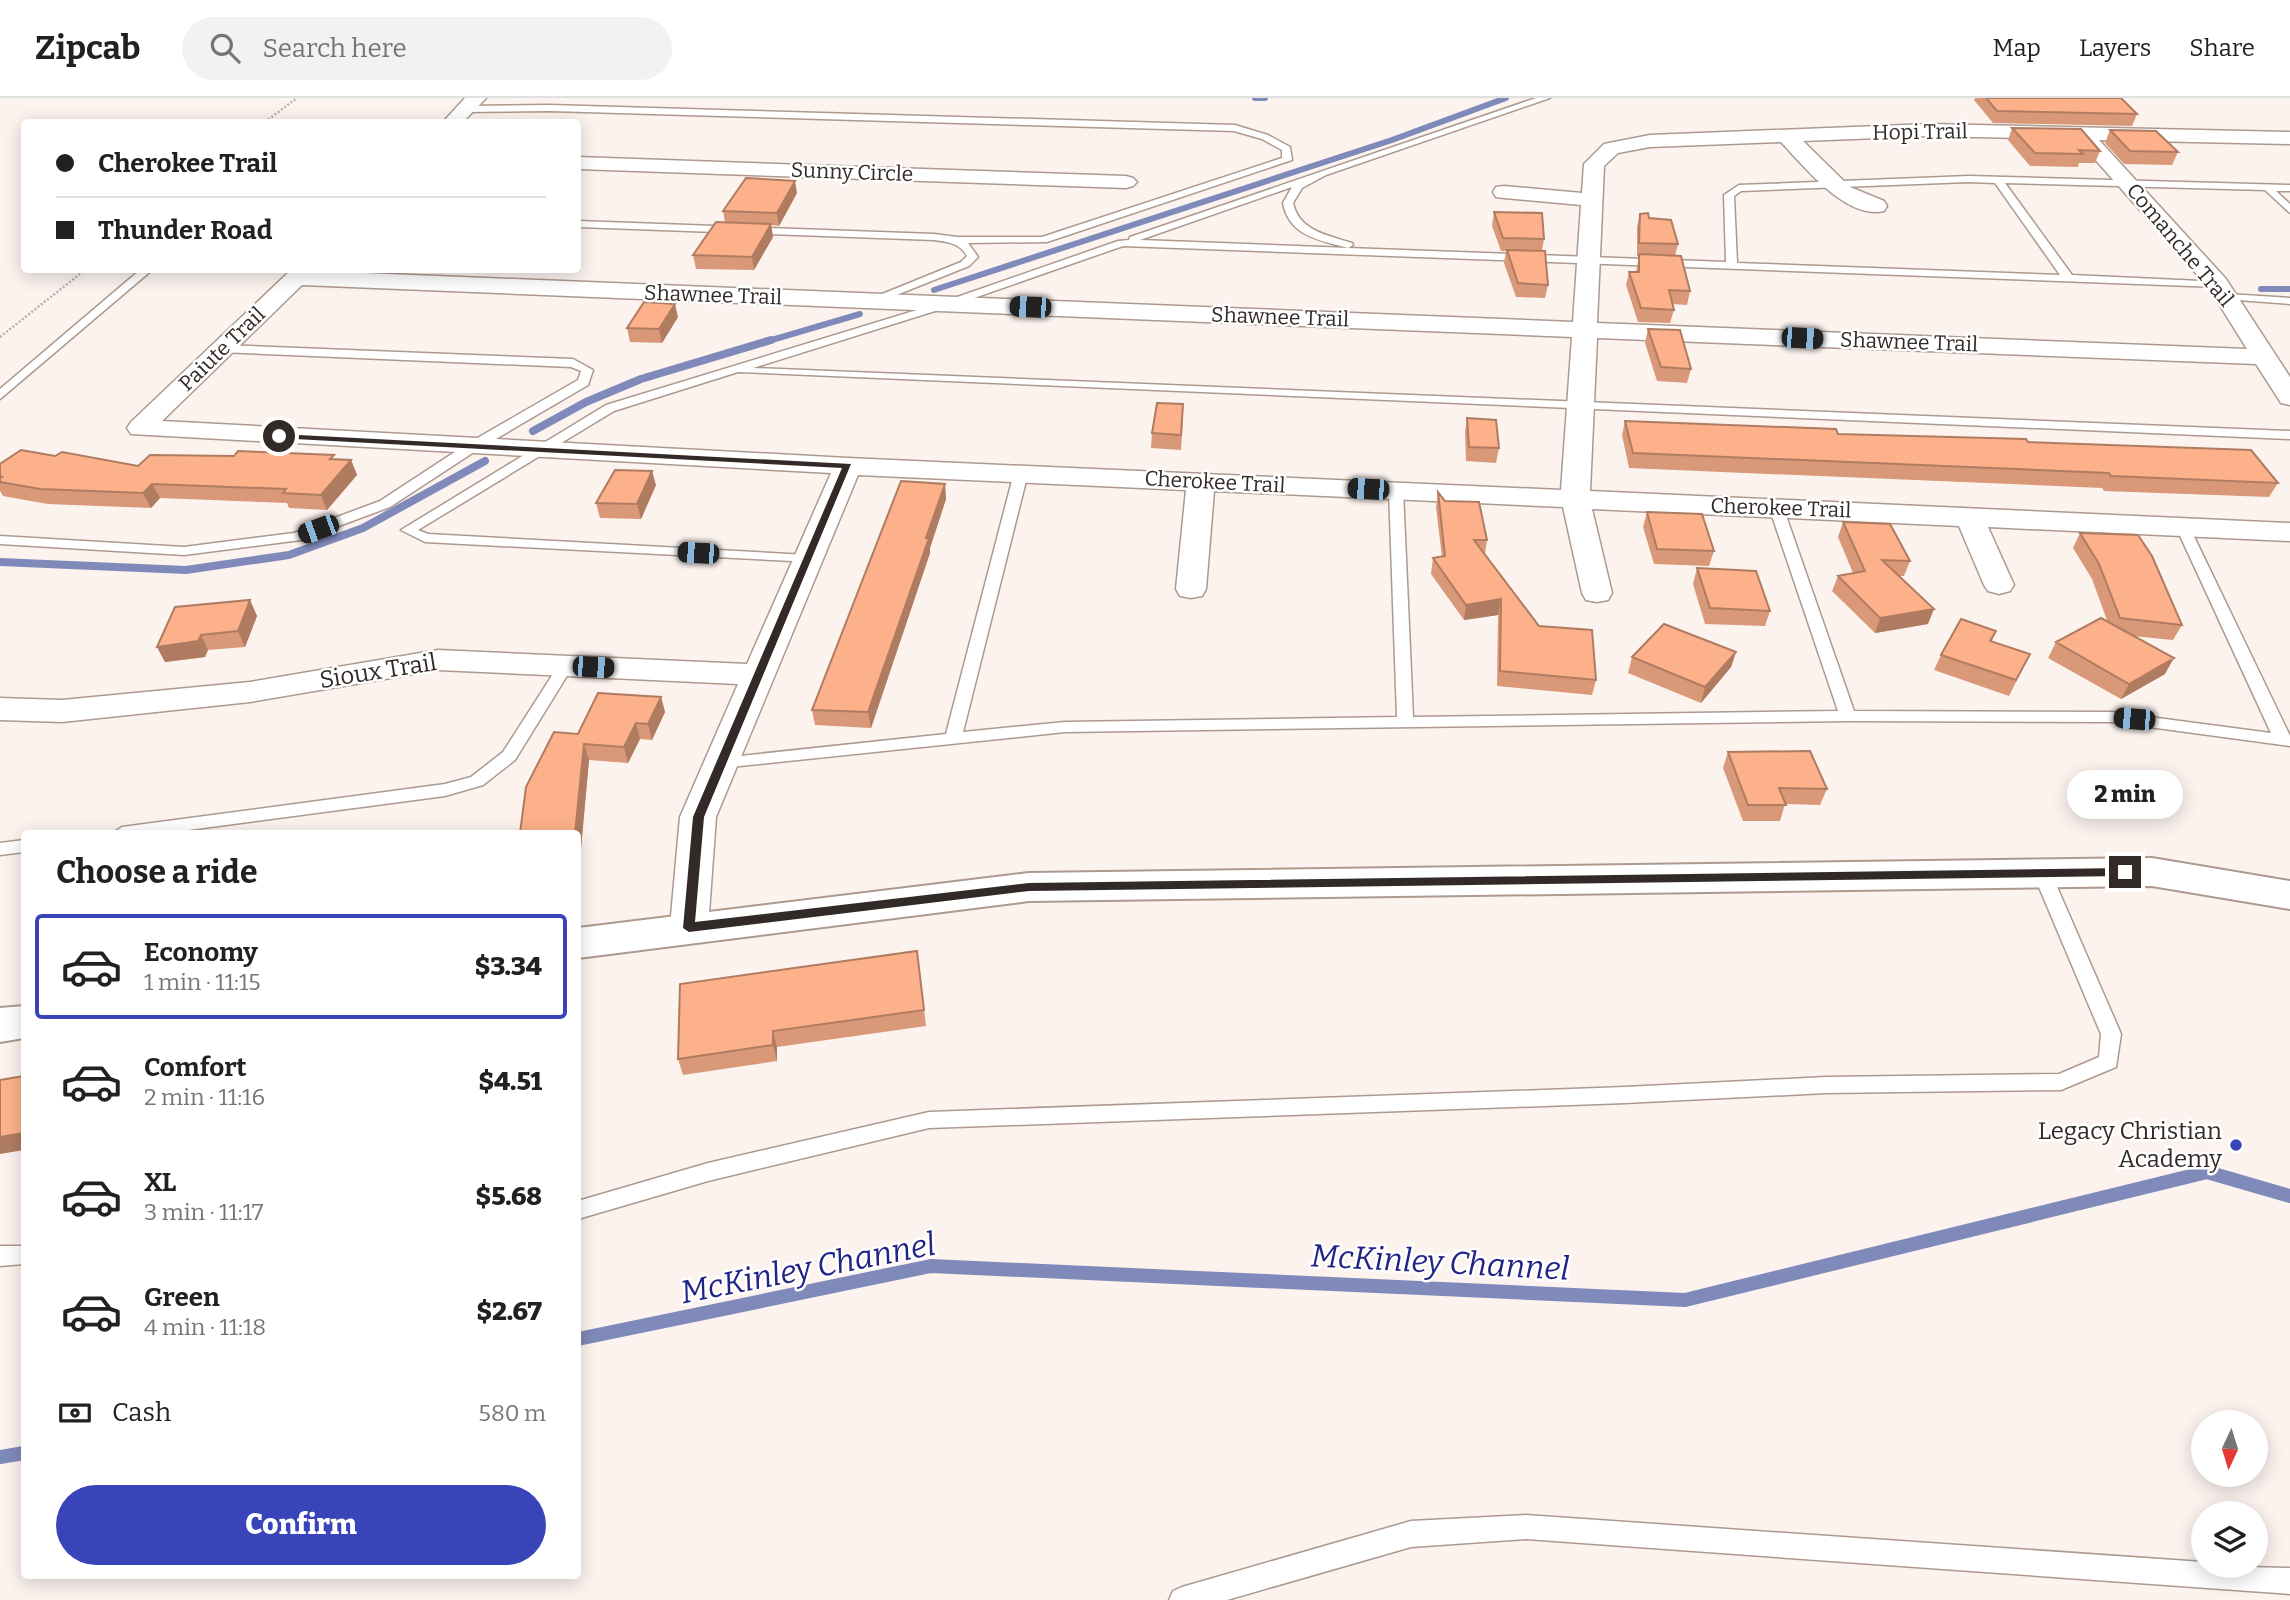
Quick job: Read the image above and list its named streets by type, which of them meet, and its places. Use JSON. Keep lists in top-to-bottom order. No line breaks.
{"streets":{"street":["Hopi Trail","Sunny Circle","Comanche Trail","Shawnee Trail","Paiute Trail","Cherokee Trail","Sioux Trail"]},"crossings":[["Hopi Trail","Comanche Trail"],["Hopi Trail","Shawnee Trail"],["Hopi Trail","Cherokee Trail"],["Comanche Trail","Shawnee Trail"],["Shawnee Trail","Paiute Trail"],["Paiute Trail","Cherokee Trail"]],"water":["McKinley Channel"],"places":["Legacy Christian Academy"],"north":"bottom","page":{"header":"Zipcab","search":"Search here","nav":["Map","Layers","Share"],"banner":["Cherokee Trail","Thunder Road"],"bubble":"2 min","heading":"Choose a ride","list":[{"name":"Economy","note":"1 min · 11:15","value":"$3.34"},{"name":"Comfort","note":"2 min · 11:16","value":"$4.51"},{"name":"XL","note":"3 min · 11:17","value":"$5.68"},{"name":"Green","note":"4 min · 11:18","value":"$2.67"}],"pay":["Cash","580 m"],"buttons":"Confirm"}}
